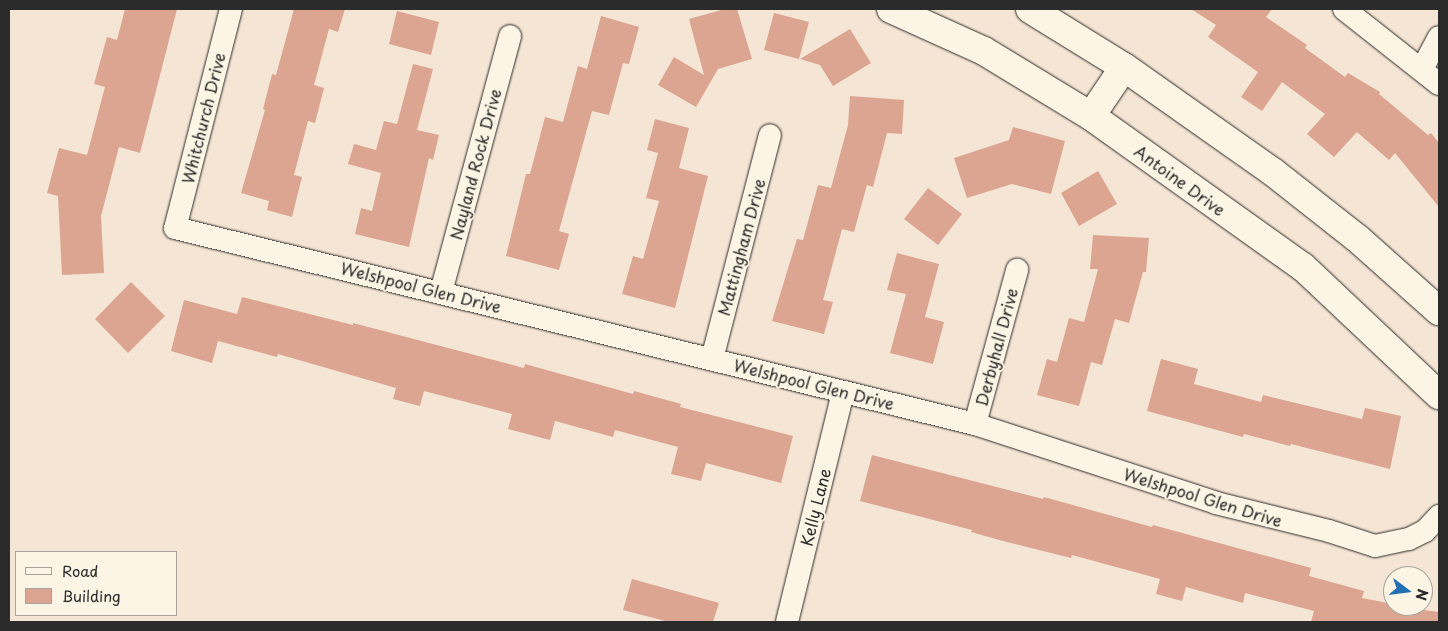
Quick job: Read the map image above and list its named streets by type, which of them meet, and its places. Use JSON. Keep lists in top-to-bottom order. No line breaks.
{"streets":{"main road":["Antoine Drive"],"street":["Whitchurch Drive","Nayland Rock Drive","Mattingham Drive","Welshpool Glen Drive","Derbyhall Drive","Kelly Lane"]},"crossings":[["Whitchurch Drive","Welshpool Glen Drive"],["Nayland Rock Drive","Welshpool Glen Drive"],["Mattingham Drive","Welshpool Glen Drive"],["Welshpool Glen Drive","Derbyhall Drive"],["Welshpool Glen Drive","Kelly Lane"]],"legend":["Road","Building"],"north":"right"}
